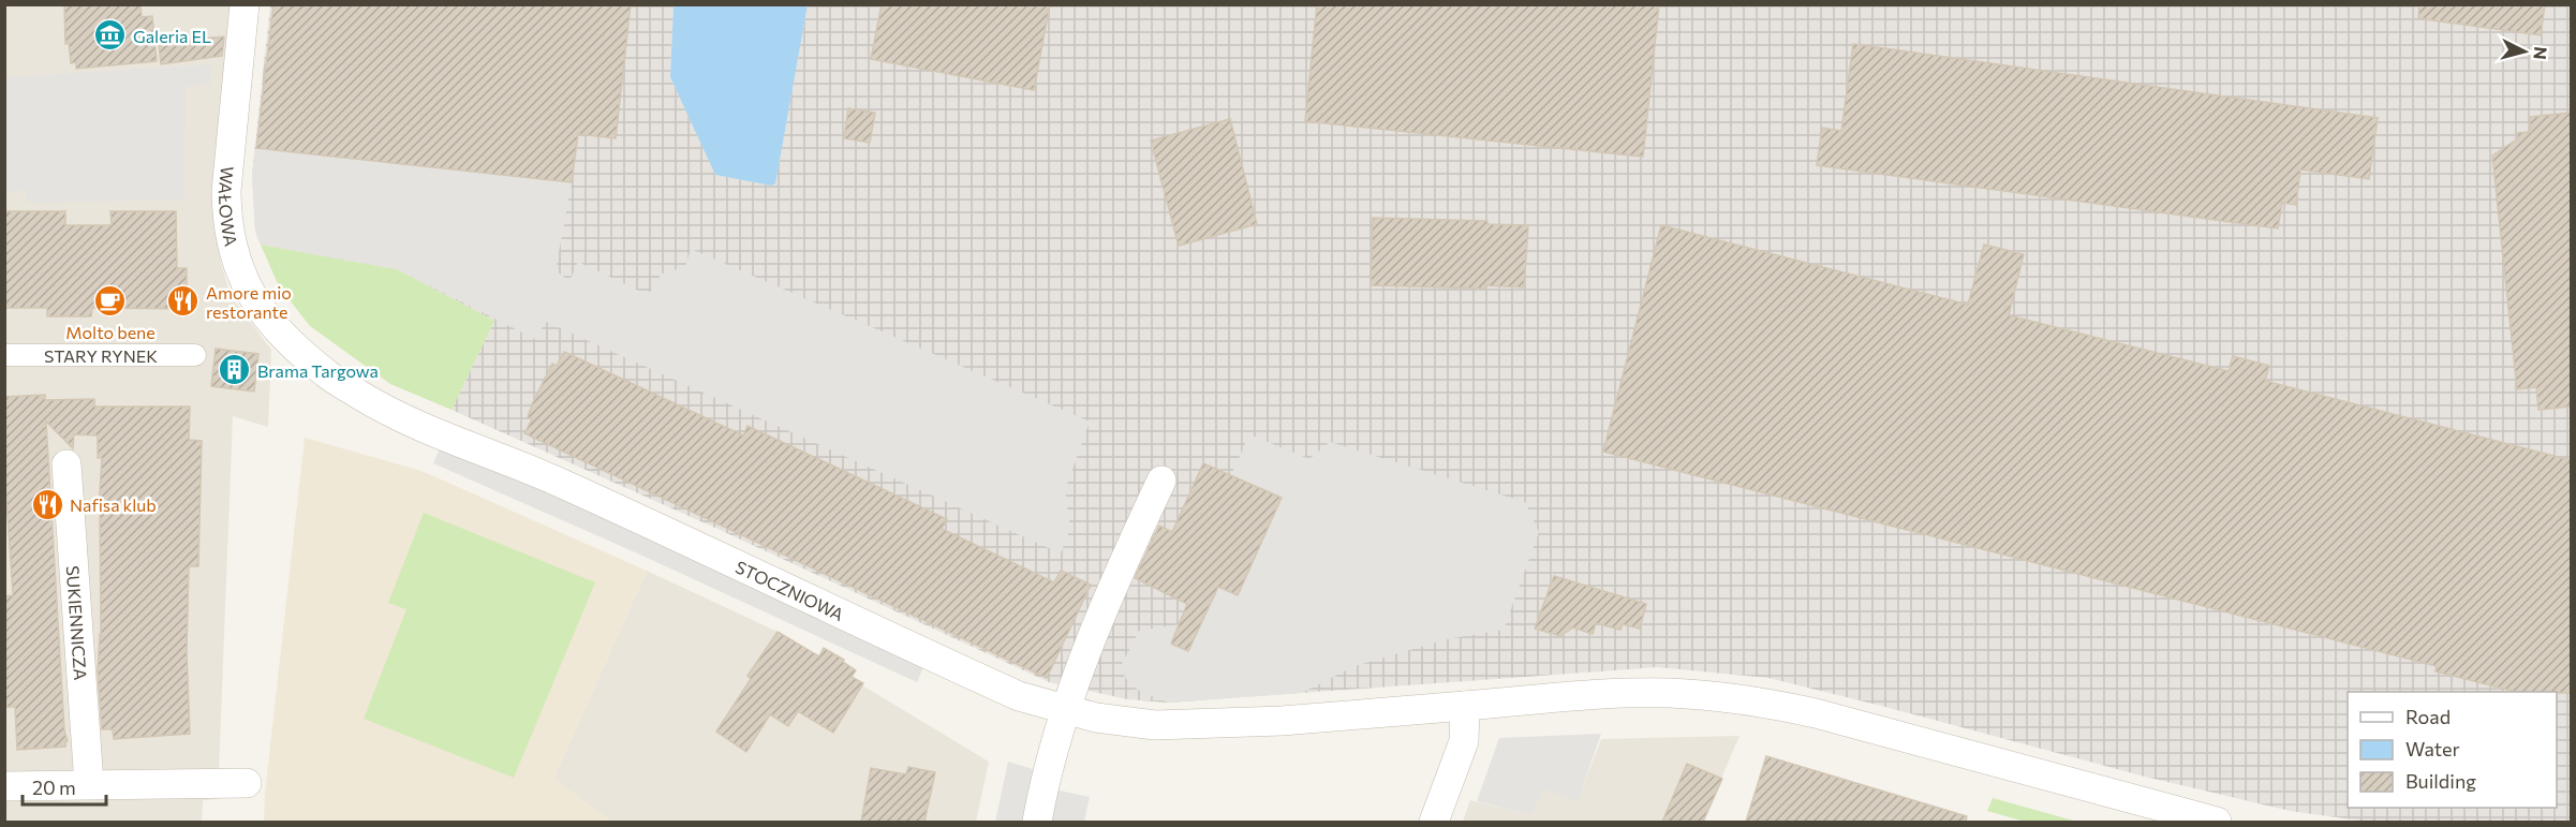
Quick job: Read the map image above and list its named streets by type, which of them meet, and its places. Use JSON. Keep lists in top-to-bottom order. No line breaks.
{"streets":{"street":["WAŁOWA","STARY RYNEK","STOCZNIOWA","SUKIENNICZA"]},"crossings":[["WAŁOWA","STOCZNIOWA"]],"places":{"museum":["Galeria EL"],"cafe":["Molto bene"],"restaurant":["Amore mio restorante","Nafisa klub"],"building":["Brama Targowa"]},"legend":["Road","Water","Building"],"scale_bar":"20 m","north":"right"}
